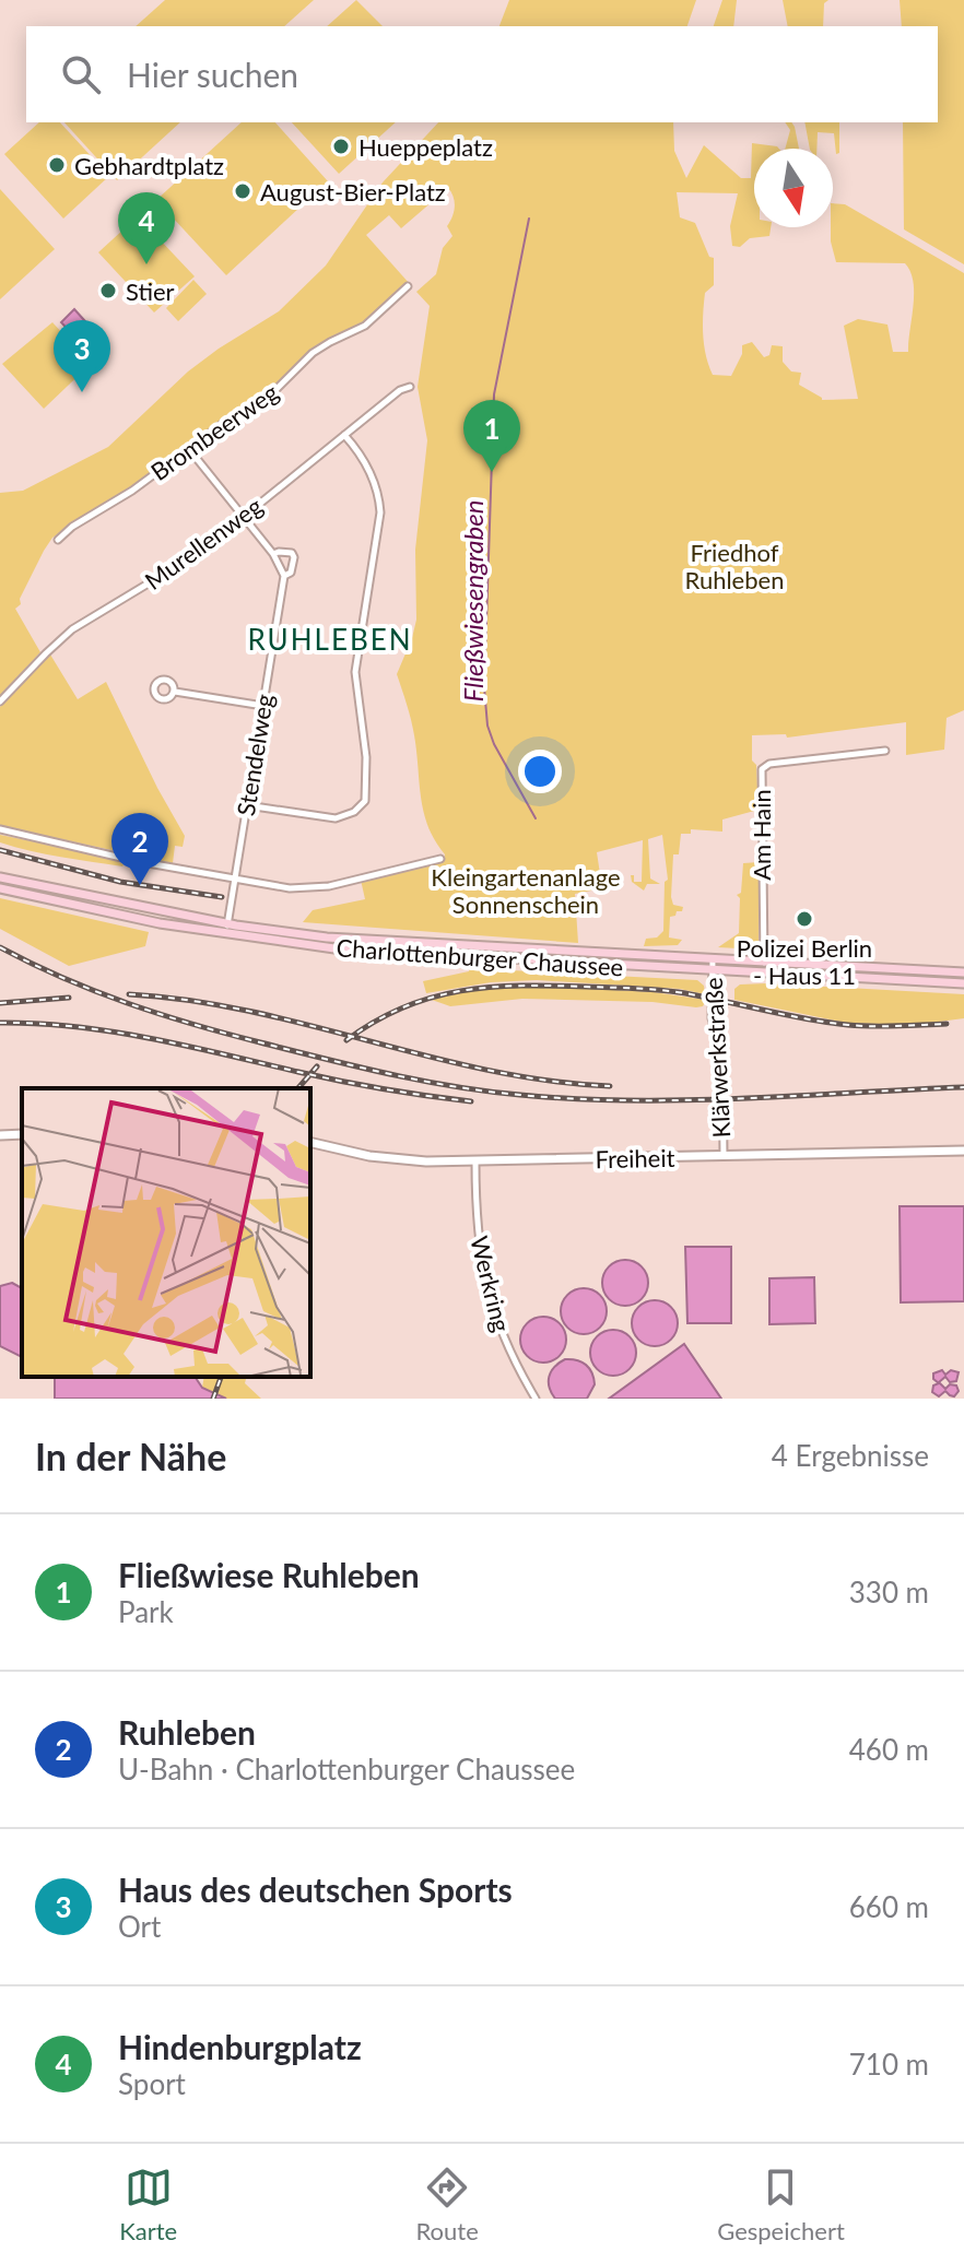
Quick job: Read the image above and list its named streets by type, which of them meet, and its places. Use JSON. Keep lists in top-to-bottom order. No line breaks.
{"streets":{"main road":["Charlottenburger Chaussee"],"street":["Brombeerweg","Murellenweg","Stendelweg","Am Hain","Klärwerkstraße","Freiheit","Werkring"]},"crossings":[["Brombeerweg","Stendelweg"],["Murellenweg","Stendelweg"],["Stendelweg","Charlottenburger Chaussee"],["Am Hain","Charlottenburger Chaussee"],["Charlottenburger Chaussee","Klärwerkstraße"],["Klärwerkstraße","Freiheit"],["Freiheit","Werkring"]],"districts":["RUHLEBEN"],"water":["Fließwiesengraben"],"parks":["Friedhof Ruhleben","Kleingartenanlage Sonnenschein"],"places":["Hueppeplatz","Gebhardtplatz","August-Bier-Platz","Stier","Polizei Berlin - Haus 11"],"north":"bottom","page":{"search":"Hier suchen","pins":["4","3","1","2"],"heading":["In der Nähe","4 Ergebnisse"],"list":[{"mark":"1","name":"Fließwiese Ruhleben","note":"Park","value":"330 m"},{"mark":"2","name":"Ruhleben","note":"U-Bahn · Charlottenburger Chaussee","value":"460 m"},{"mark":"3","name":"Haus des deutschen Sports","note":"Ort","value":"660 m"},{"mark":"4","name":"Hindenburgplatz","note":"Sport","value":"710 m"}],"nav":["Karte","Route","Gespeichert"]}}
